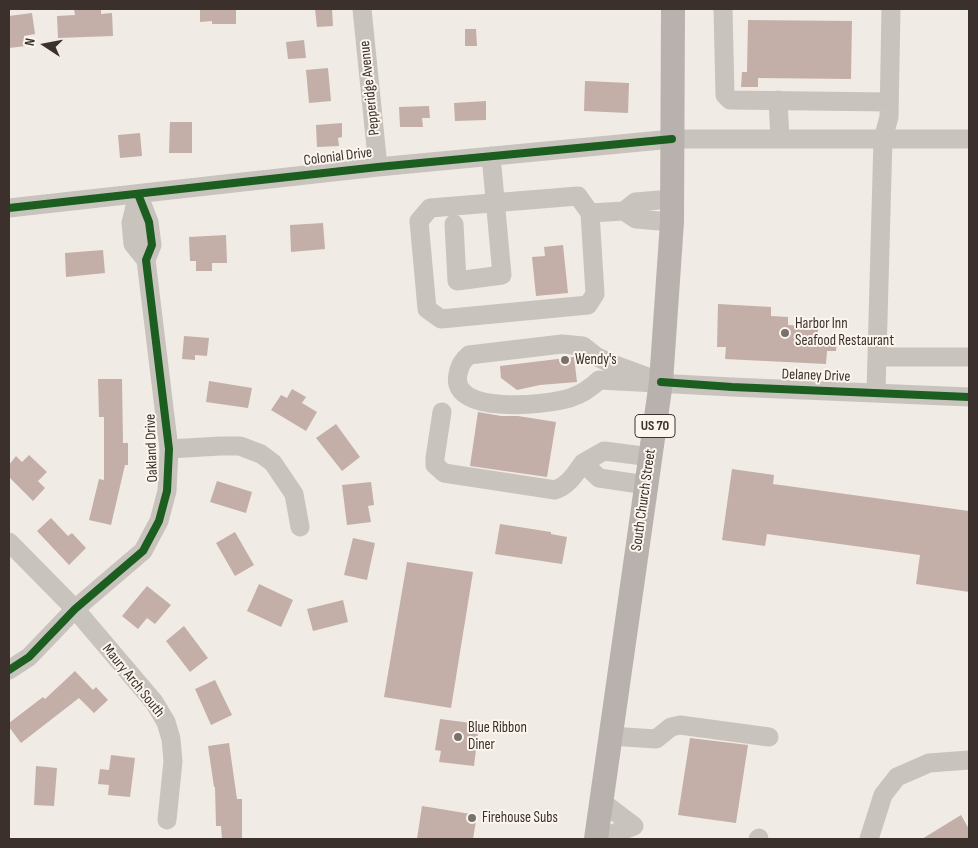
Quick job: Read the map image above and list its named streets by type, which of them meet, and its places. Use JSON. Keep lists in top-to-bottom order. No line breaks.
{"streets":{"main road":["US 70","South Church Street"],"street":["Pepperidge Avenue","Colonial Drive","Delaney Drive","Oakland Drive","Maury Arch South"]},"crossings":[["Pepperidge Avenue","Colonial Drive"],["Colonial Drive","Oakland Drive"],["Colonial Drive","South Church Street"],["Delaney Drive","South Church Street"],["Oakland Drive","Maury Arch South"]],"places":["Harbor Inn Seafood Restaurant","Wendy's","Blue Ribbon Diner","Firehouse Subs"],"north":"left"}
